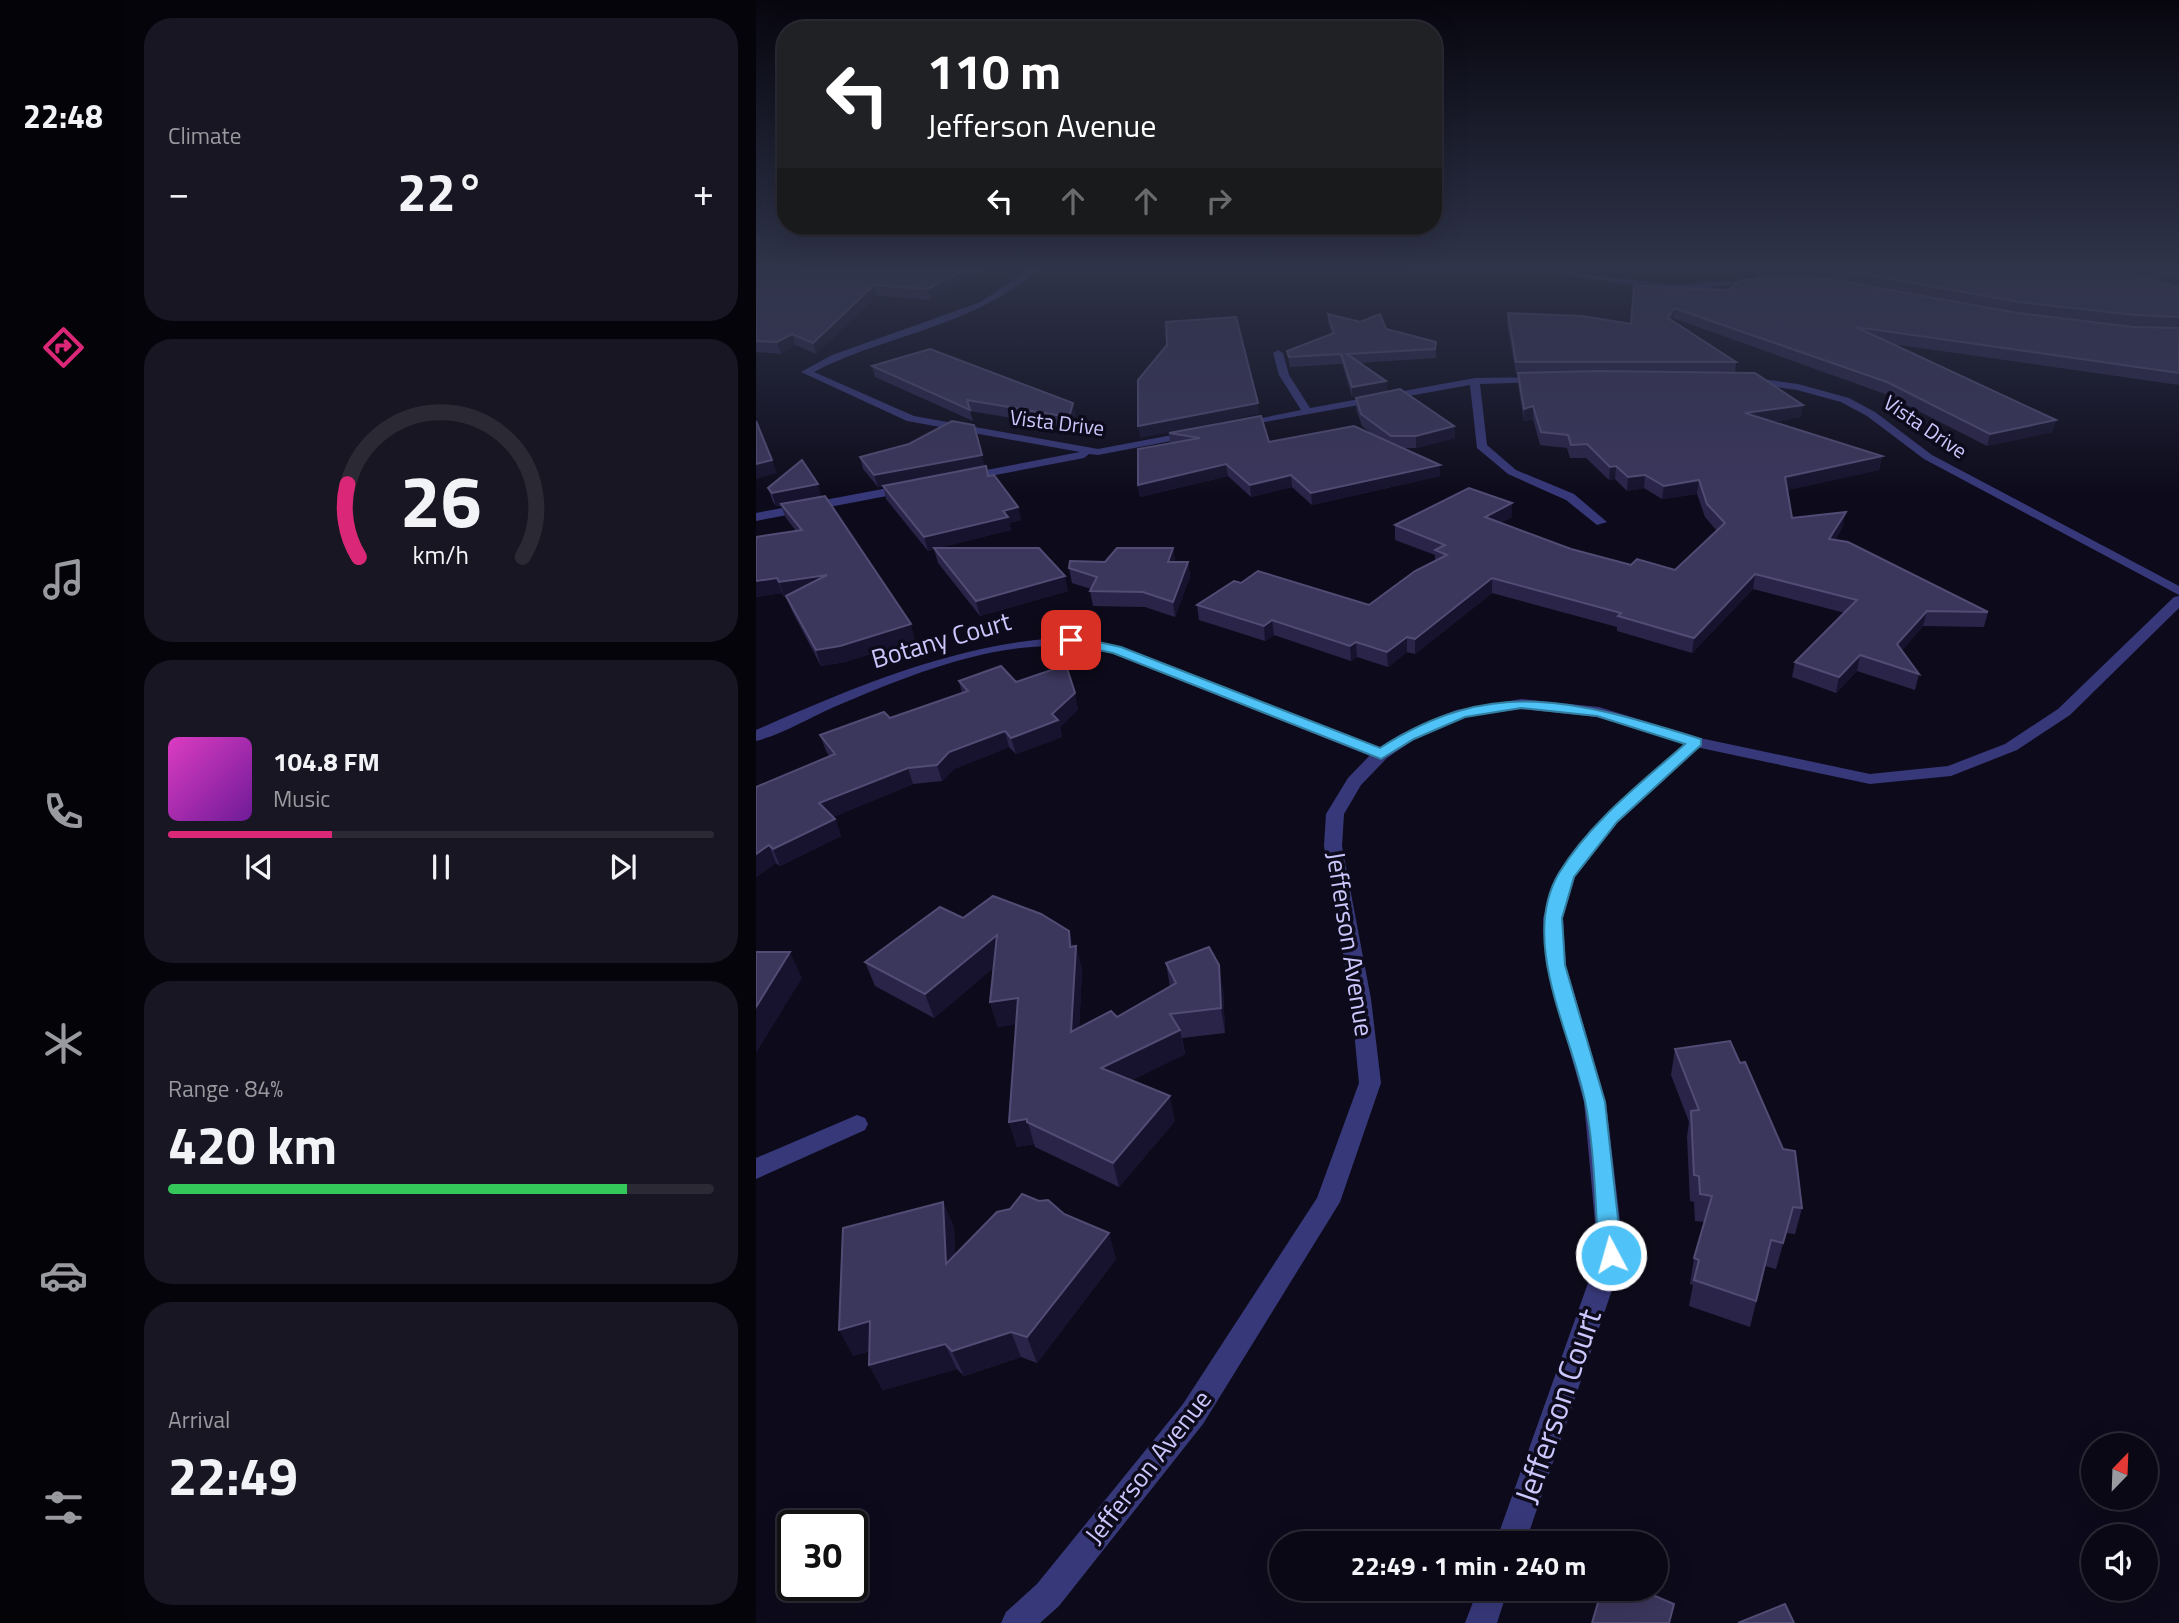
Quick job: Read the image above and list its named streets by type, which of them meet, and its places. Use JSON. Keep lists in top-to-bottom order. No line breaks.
{"streets":{"street":["Vista Drive","Botany Court","Jefferson Avenue","Jefferson Court"]},"crossings":[["Botany Court","Jefferson Avenue"],["Jefferson Avenue","Jefferson Court"]],"north":"top right","page":{"tabs":"22:48","tile":["Climate",["Range · 84%","420 km"],["Arrival","22:49"]],"turn":["110 m","Jefferson Avenue"],"heat":["−","22°","+"],"song":["104.8 FM","Music"],"limit":"30","trip":"22:49 · 1 min · 240 m","gauge":["26","km/h"]}}
